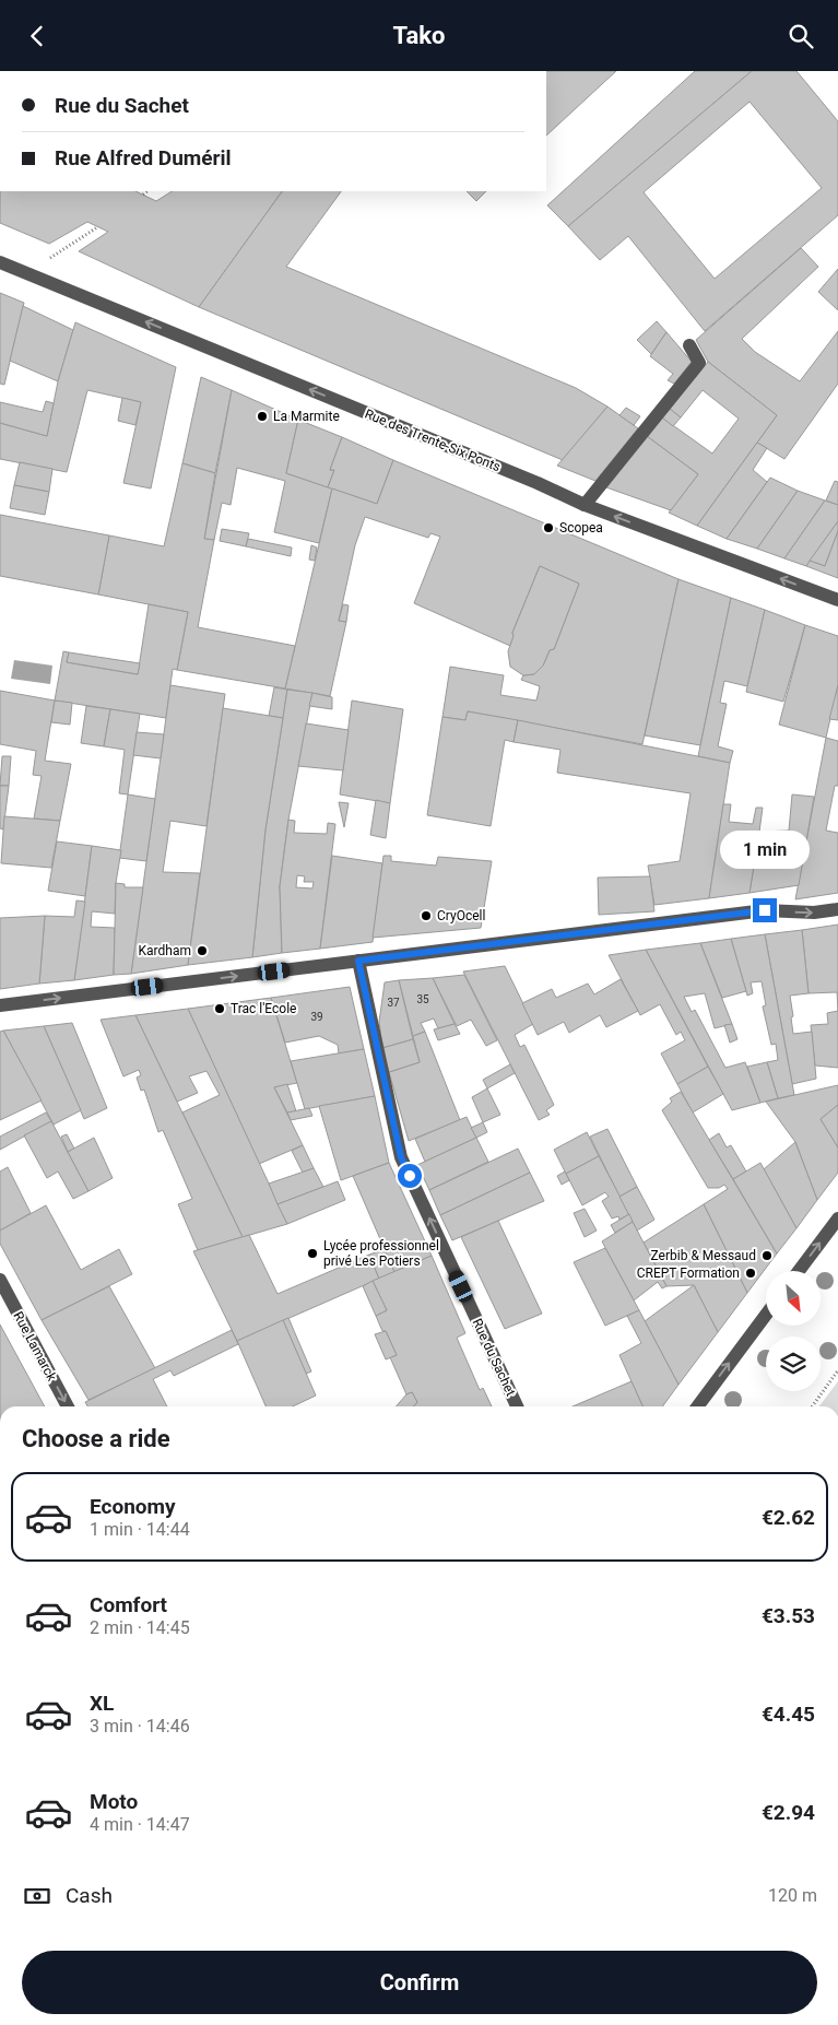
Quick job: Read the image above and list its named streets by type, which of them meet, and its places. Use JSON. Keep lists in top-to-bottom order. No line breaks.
{"streets":{"street":["Rue des Trente-Six Ponts","Rue Lamarck","Rue du Sachet"]},"one_way":["Rue des Trente-Six Ponts","Rue Lamarck","Rue du Sachet"],"places":["La Marmite","Scopea","CryOcell","Kardham","Trac l'Ecole","Lycée professionnel privé Les Potiers","Zerbib & Messaud","CREPT Formation"],"house_numbers":["35","37","39"],"north":"bottom right","page":{"header":"Tako","banner":["Rue du Sachet","Rue Alfred Duméril"],"bubble":"1 min","heading":"Choose a ride","list":[{"name":"Economy","note":"1 min · 14:44","value":"€2.62"},{"name":"Comfort","note":"2 min · 14:45","value":"€3.53"},{"name":"XL","note":"3 min · 14:46","value":"€4.45"},{"name":"Moto","note":"4 min · 14:47","value":"€2.94"}],"pay":["Cash","120 m"],"buttons":"Confirm"}}
